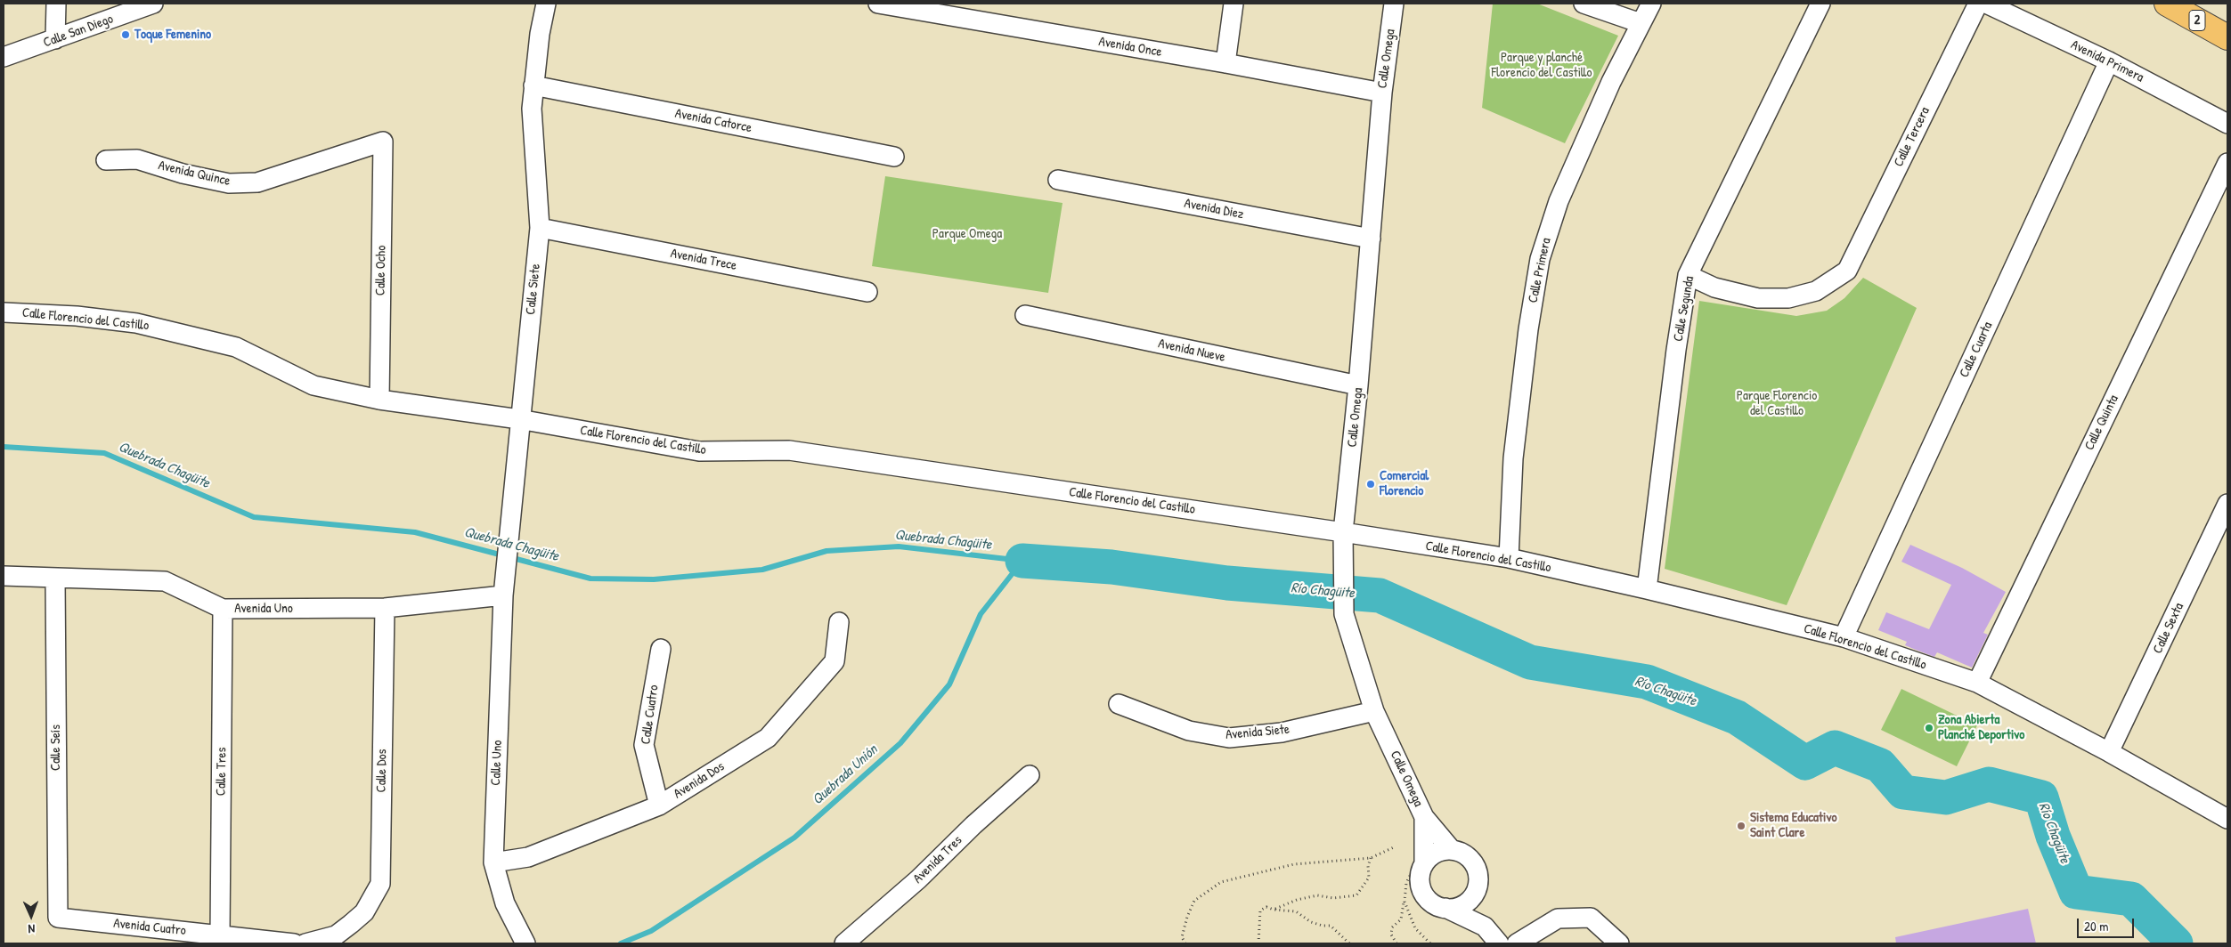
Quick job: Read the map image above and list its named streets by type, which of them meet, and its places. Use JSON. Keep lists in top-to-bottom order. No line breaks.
{"streets":{"highway":["2"],"street":["Calle San Diego","Avenida Once","Calle Omega","Avenida Primera","Avenida Catorce","Calle Tercera","Avenida Quince","Avenida Diez","Avenida Trece","Calle Ocho","Calle Primera","Calle Siete","Calle Segunda","Calle Florencio del Castillo","Calle Cuarta","Avenida Nueve","Calle Quinta","Avenida Uno","Calle Sexta","Calle Cuatro","Avenida Siete","Calle Seís","Calle Uno","Calle Dos","Calle Tres","Avenida Dos","Avenida Tres","Avenida Cuatro"]},"crossings":[["Avenida Once","Calle Omega"],["Calle Omega","Avenida Diez"],["Calle Omega","Calle Florencio del Castillo"],["Calle Omega","Avenida Nueve"],["Calle Omega","Avenida Siete"],["Avenida Primera","Calle Cuarta"],["Avenida Catorce","Calle Siete"],["Calle Tercera","Calle Segunda"],["Avenida Quince","Calle Ocho"],["Avenida Trece","Calle Siete"],["Calle Ocho","Calle Florencio del Castillo"],["Calle Primera","Calle Florencio del Castillo"],["Calle Siete","Calle Florencio del Castillo"],["Calle Siete","Calle Uno"],["Calle Segunda","Calle Florencio del Castillo"],["Calle Florencio del Castillo","Calle Cuarta"],["Calle Florencio del Castillo","Calle Quinta"],["Calle Florencio del Castillo","Calle Sexta"],["Avenida Uno","Calle Seís"],["Avenida Uno","Calle Uno"],["Avenida Uno","Calle Dos"],["Avenida Uno","Calle Tres"],["Calle Cuatro","Avenida Dos"],["Calle Seís","Avenida Cuatro"],["Calle Uno","Avenida Dos"],["Calle Tres","Avenida Cuatro"]],"water":["Quebrada Chagüite","Río Chagüite","Quebrada Unión"],"parks":["Parque y planché Florencio del Castillo","Parque Omega","Parque Florencio del Castillo"],"places":["Toque Femenino","Comercial Florencio","Zona Abierta Planché Deportivo","Sistema Educativo Saint Clare"],"scale_bar":"20 m","north":"bottom"}
